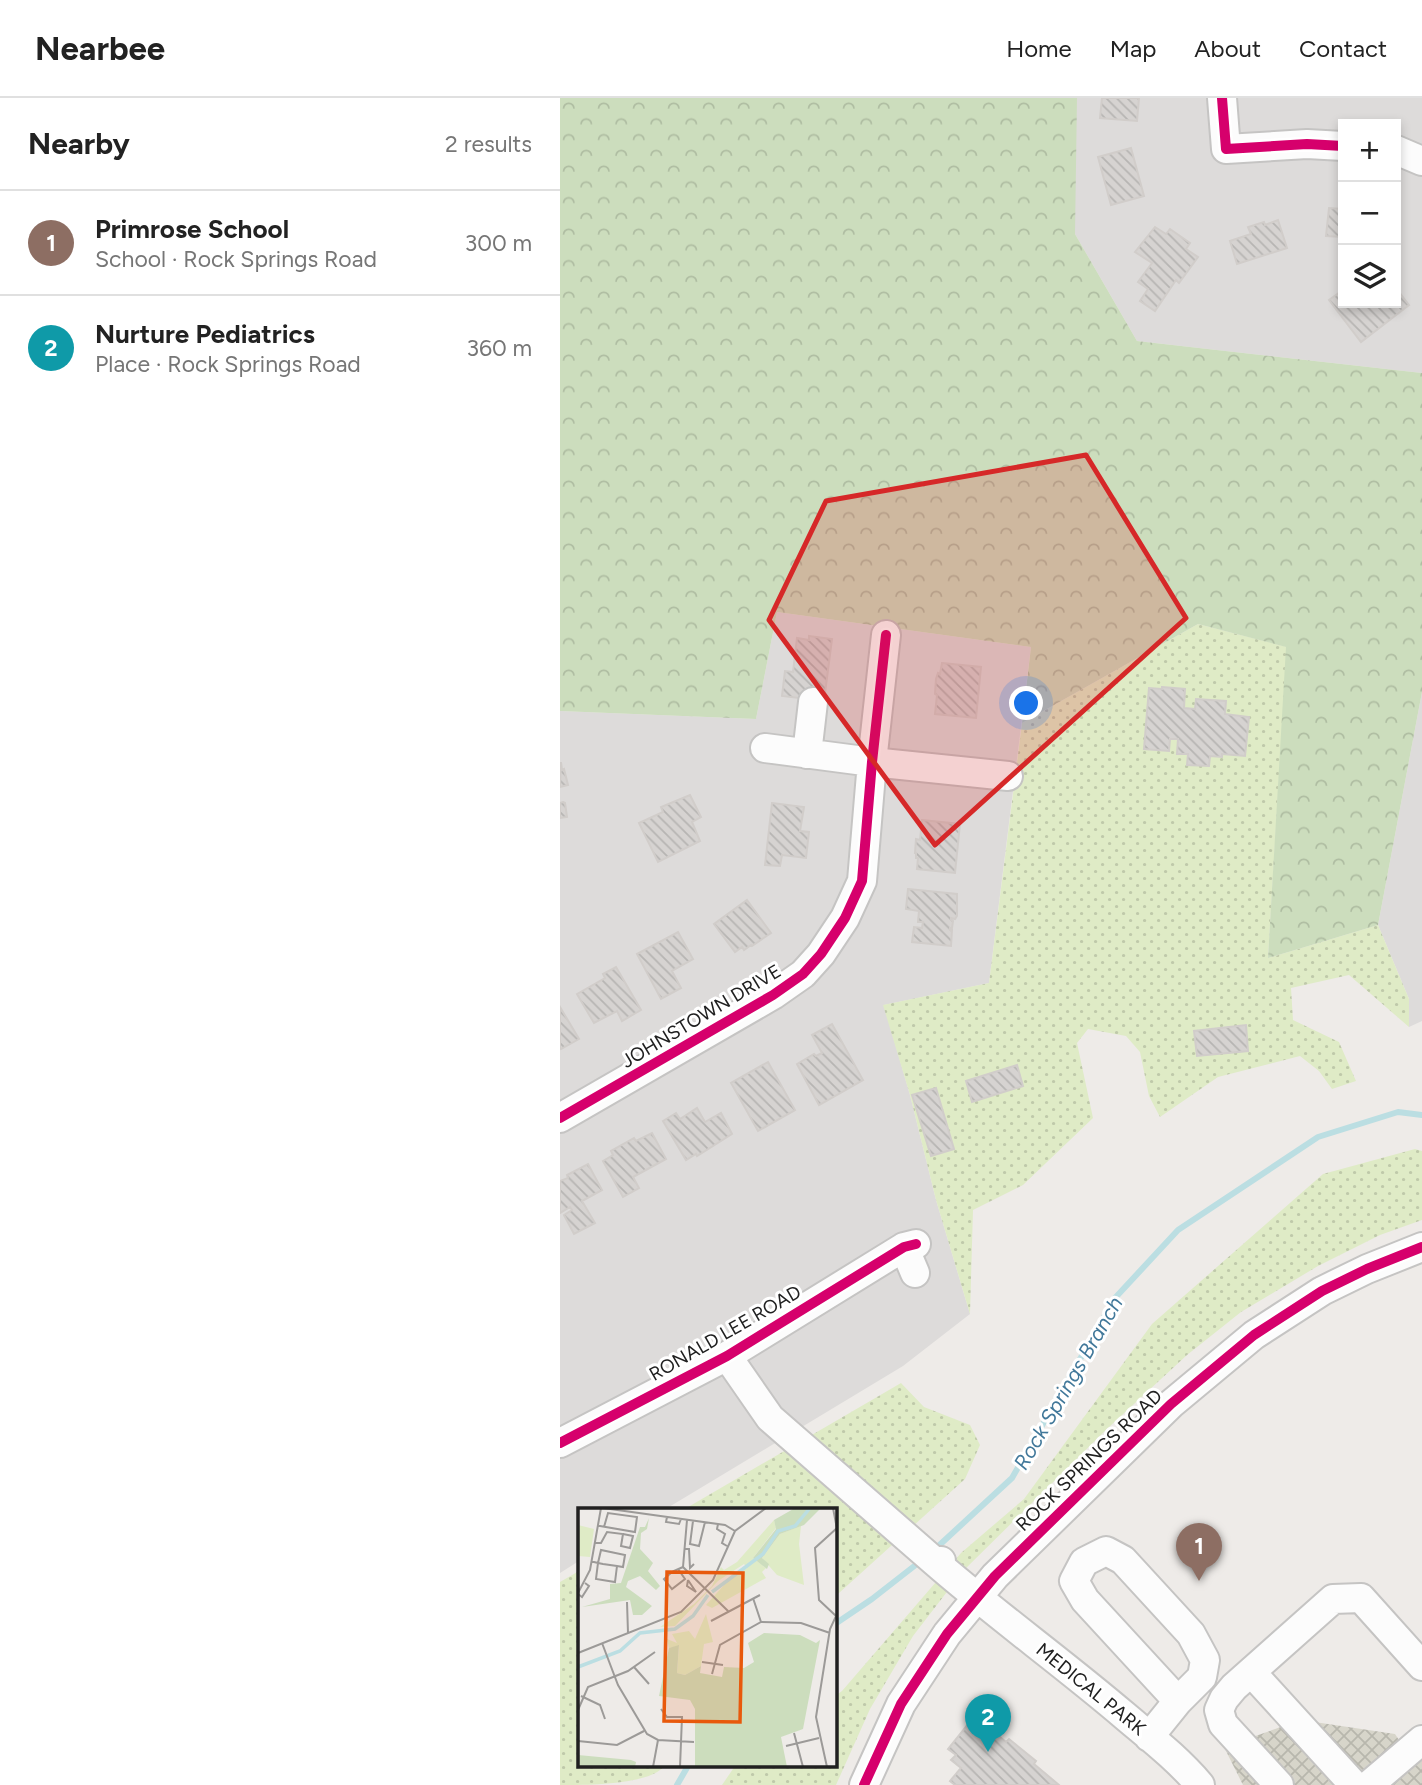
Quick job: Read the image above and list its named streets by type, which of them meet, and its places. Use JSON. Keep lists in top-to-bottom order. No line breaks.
{"streets":{"street":["JOHNSTOWN DRIVE","RONALD LEE ROAD","ROCK SPRINGS ROAD","MEDICAL PARK"]},"crossings":[["RONALD LEE ROAD","MEDICAL PARK"],["ROCK SPRINGS ROAD","MEDICAL PARK"]],"water":["Rock Springs Branch"],"page":{"header":"Nearbee","nav":["Home","Map","About","Contact"],"heading":["Nearby","2 results"],"map_buttons":["+","−"],"list":[{"mark":"1","name":"Primrose School","note":"School · Rock Springs Road","value":"300 m"},{"mark":"2","name":"Nurture Pediatrics","note":"Place · Rock Springs Road","value":"360 m"}],"pins":["1","2"]}}
